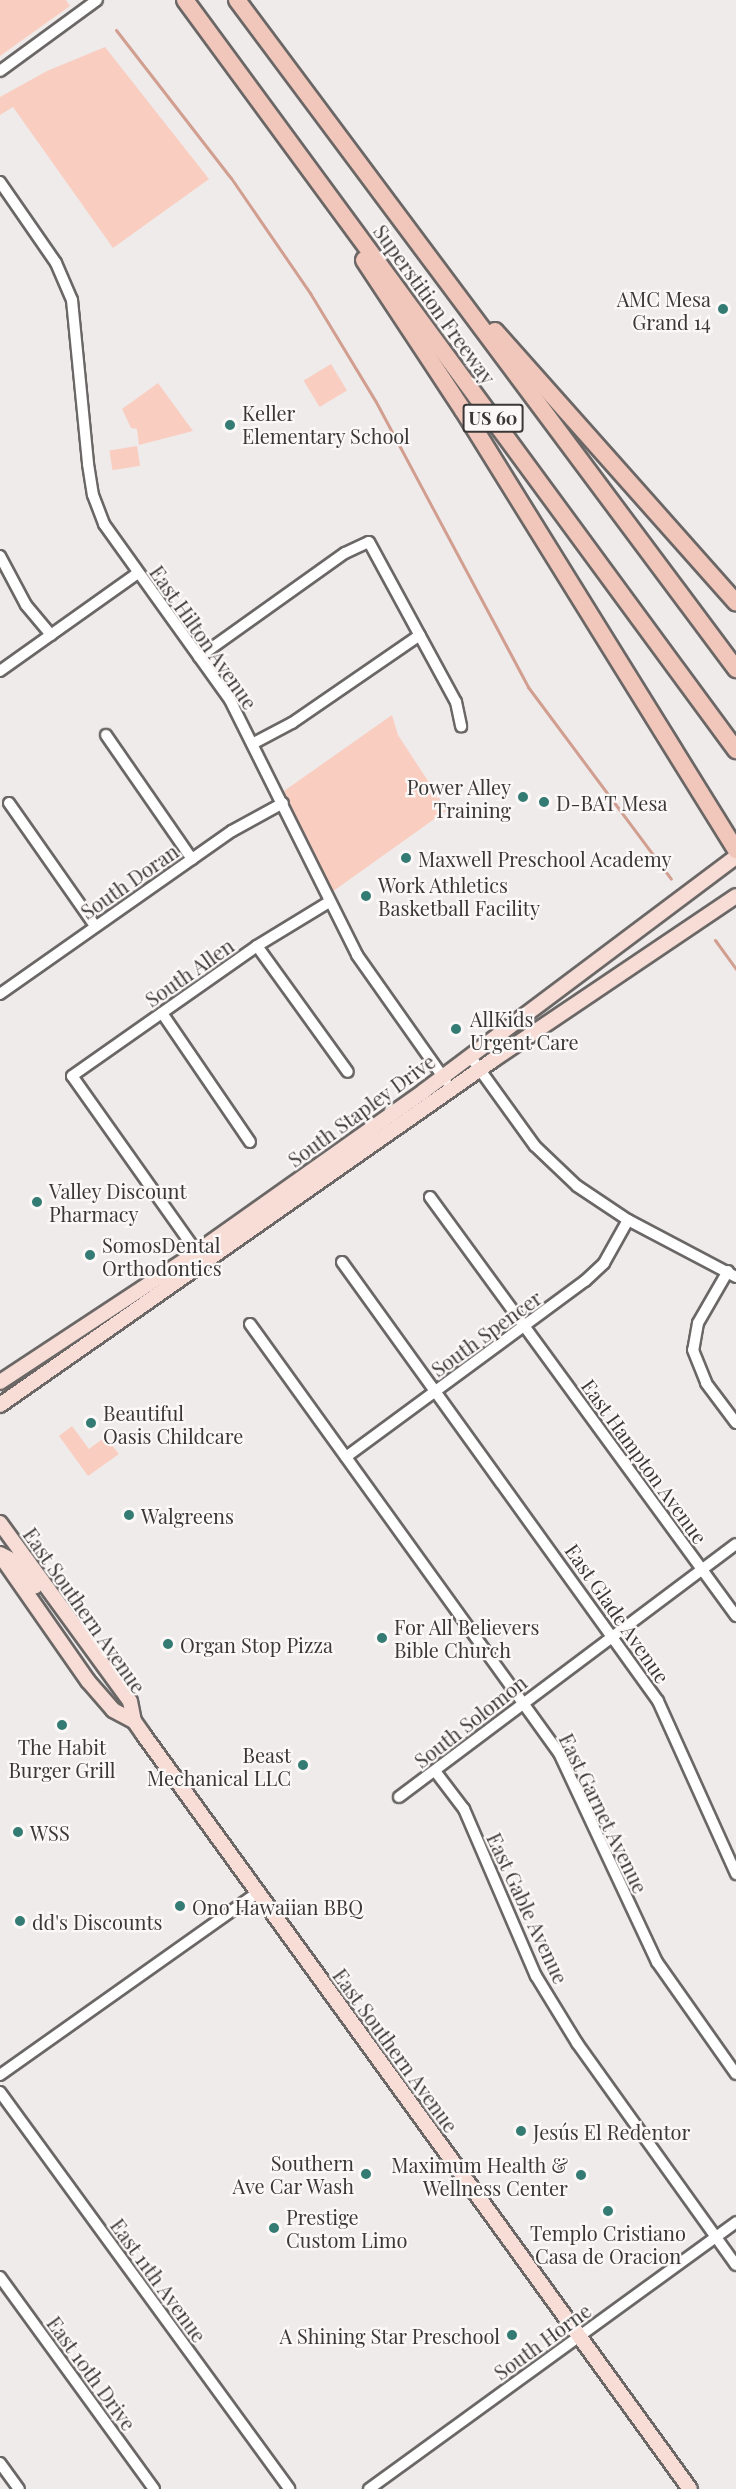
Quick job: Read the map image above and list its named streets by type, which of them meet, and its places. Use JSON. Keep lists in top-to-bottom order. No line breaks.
{"streets":{"highway":["Superstition Freeway","US 60"],"main road":["South Stapley Drive","East Southern Avenue"],"street":["East Hilton Avenue","South Doran","South Allen","South Spencer","East Hampton Avenue","East Glade Avenue","South Solomon","East Garnet Avenue","East Gable Avenue","East 11th Avenue","South Horne","East 10th Drive"]},"crossings":[["East Hilton Avenue","South Doran"],["East Hilton Avenue","South Allen"],["East Hilton Avenue","South Stapley Drive"],["South Allen","South Stapley Drive"],["South Spencer","East Hampton Avenue"],["South Spencer","East Glade Avenue"],["South Spencer","East Garnet Avenue"],["East Hampton Avenue","South Solomon"],["East Southern Avenue","South Horne"],["East Glade Avenue","South Solomon"],["South Solomon","East Garnet Avenue"],["South Solomon","East Gable Avenue"],["East Gable Avenue","South Horne"]],"places":["AMC Mesa Grand 14","Keller Elementary School","Power Alley Training","D-BAT Mesa","Maxwell Preschool Academy","Work Athletics Basketball Facility","AllKids Urgent Care","Valley Discount Pharmacy","SomosDental Orthodontics","Beautiful Oasis Childcare","Walgreens","For All Believers Bible Church","Organ Stop Pizza","The Habit Burger Grill","Beast Mechanical LLC","WSS","Ono Hawaiian BBQ","dd's Discounts","Jesús El Redentor","Southern Ave Car Wash","Maximum Health & Wellness Center","Templo Cristiano Casa de Oracion","Prestige Custom Limo","A Shining Star Preschool"]}
